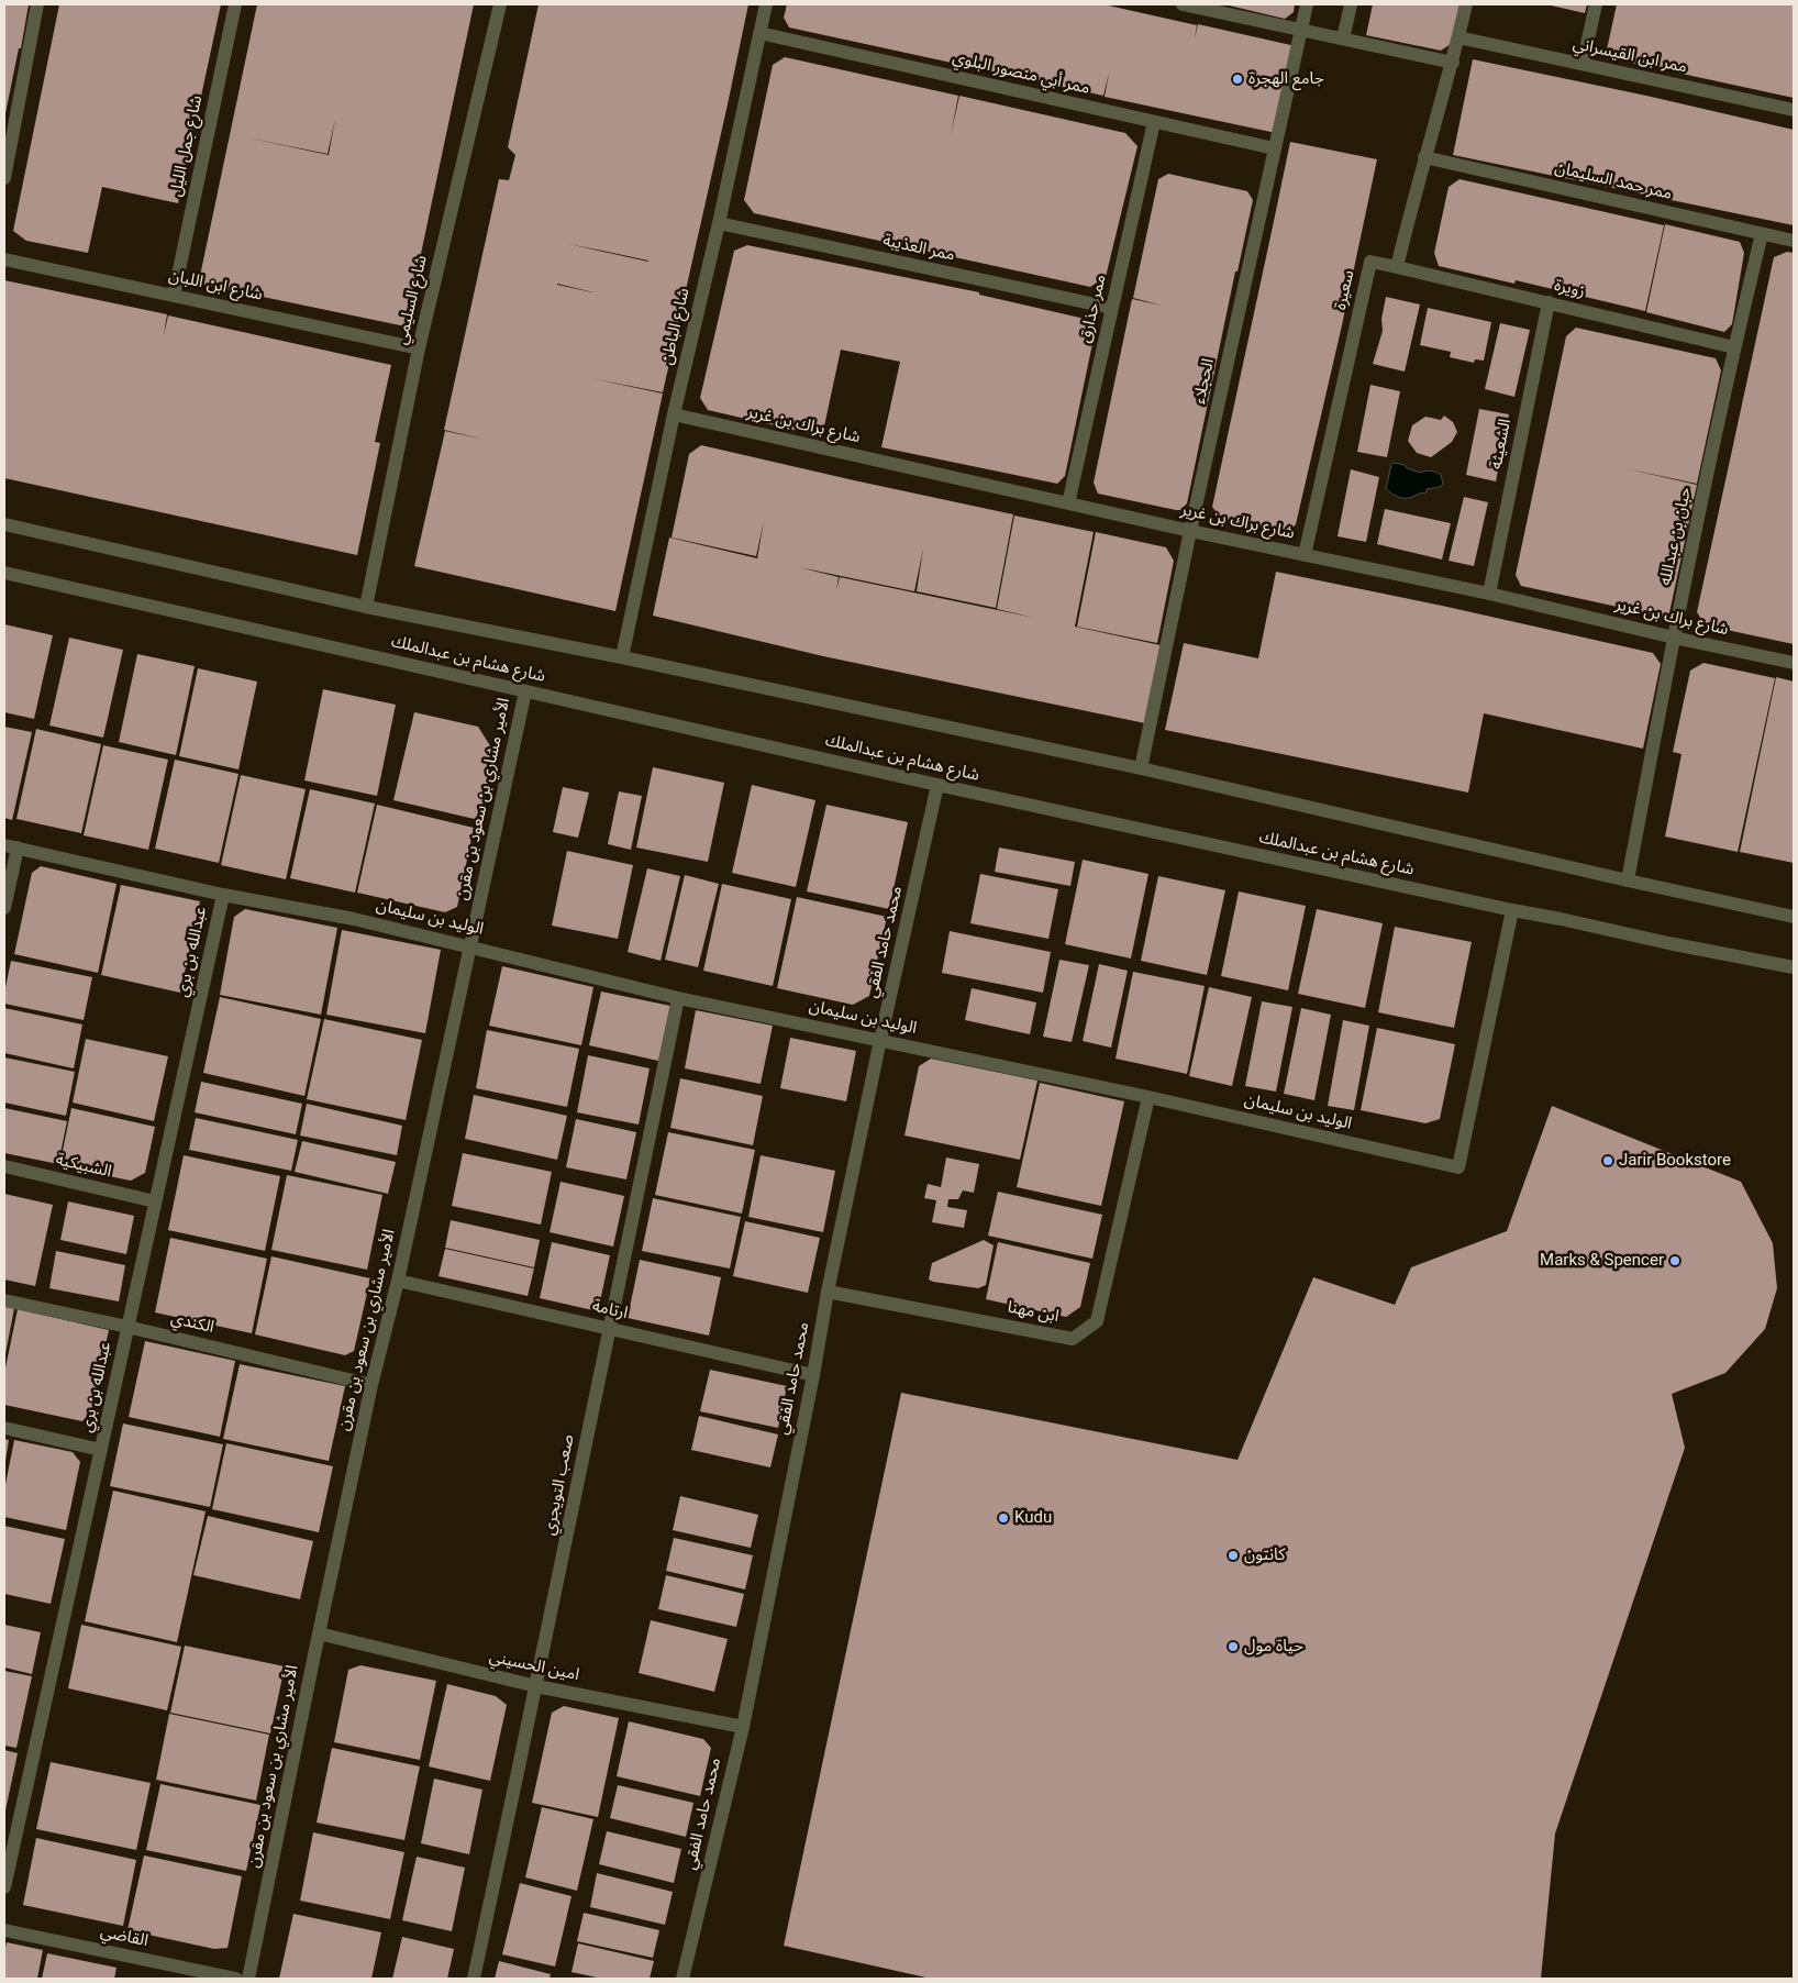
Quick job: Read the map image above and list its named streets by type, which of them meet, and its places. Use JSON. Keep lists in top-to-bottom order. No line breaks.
{"streets":{"street":["ممر ابن القيسراني","ممر أبي منصور البلوي","شارع جمل الليل","ممر حمد السليمان","ممر العذيبة","شارع ابن اللبان","زويرة","سعيرة","شارع السليمي","ممر حذارق","شارع الباطن","الحجلاء","شارع براك بن غرير","الشعيثة","حبان بن عبدالله","شارع هشام بن عبدالملك","الأمير مشاري بن سعود بن مقرن","الوليد بن سليمان","محمد حامد الفقي","عبدالله بن بري","الشبيكية","ارتامة","ابن مهنا","الكندي","صعب التويجري","امين الحسيني","القاضي"]},"crossings":[["ممر أبي منصور البلوي","ممر حذارق"],["ممر أبي منصور البلوي","شارع الباطن"],["ممر أبي منصور البلوي","الحجلاء"],["شارع جمل الليل","شارع ابن اللبان"],["ممر حمد السليمان","حبان بن عبدالله"],["ممر العذيبة","ممر حذارق"],["ممر العذيبة","شارع الباطن"],["شارع ابن اللبان","شارع السليمي"],["زويرة","سعيرة"],["زويرة","الشعيثة"],["زويرة","حبان بن عبدالله"],["سعيرة","شارع براك بن غرير"],["شارع السليمي","شارع هشام بن عبدالملك"],["ممر حذارق","شارع براك بن غرير"],["شارع الباطن","شارع براك بن غرير"],["شارع الباطن","شارع هشام بن عبدالملك"],["الحجلاء","شارع براك بن غرير"],["الحجلاء","شارع هشام بن عبدالملك"],["شارع براك بن غرير","الشعيثة"],["شارع براك بن غرير","حبان بن عبدالله"],["حبان بن عبدالله","شارع هشام بن عبدالملك"],["شارع هشام بن عبدالملك","الأمير مشاري بن سعود بن مقرن"],["شارع هشام بن عبدالملك","الوليد بن سليمان"],["شارع هشام بن عبدالملك","محمد حامد الفقي"],["الأمير مشاري بن سعود بن مقرن","الوليد بن سليمان"],["الأمير مشاري بن سعود بن مقرن","ارتامة"],["الأمير مشاري بن سعود بن مقرن","الكندي"],["الأمير مشاري بن سعود بن مقرن","امين الحسيني"],["الوليد بن سليمان","محمد حامد الفقي"],["الوليد بن سليمان","عبدالله بن بري"],["الوليد بن سليمان","ابن مهنا"],["الوليد بن سليمان","صعب التويجري"],["محمد حامد الفقي","ارتامة"],["محمد حامد الفقي","ابن مهنا"],["محمد حامد الفقي","امين الحسيني"],["عبدالله بن بري","الشبيكية"],["عبدالله بن بري","الكندي"],["ارتامة","صعب التويجري"],["صعب التويجري","امين الحسيني"]],"places":["جامع الهجرة","Jarir Bookstore","Marks & Spencer","Kudu","كانتون","حياة مول"]}
